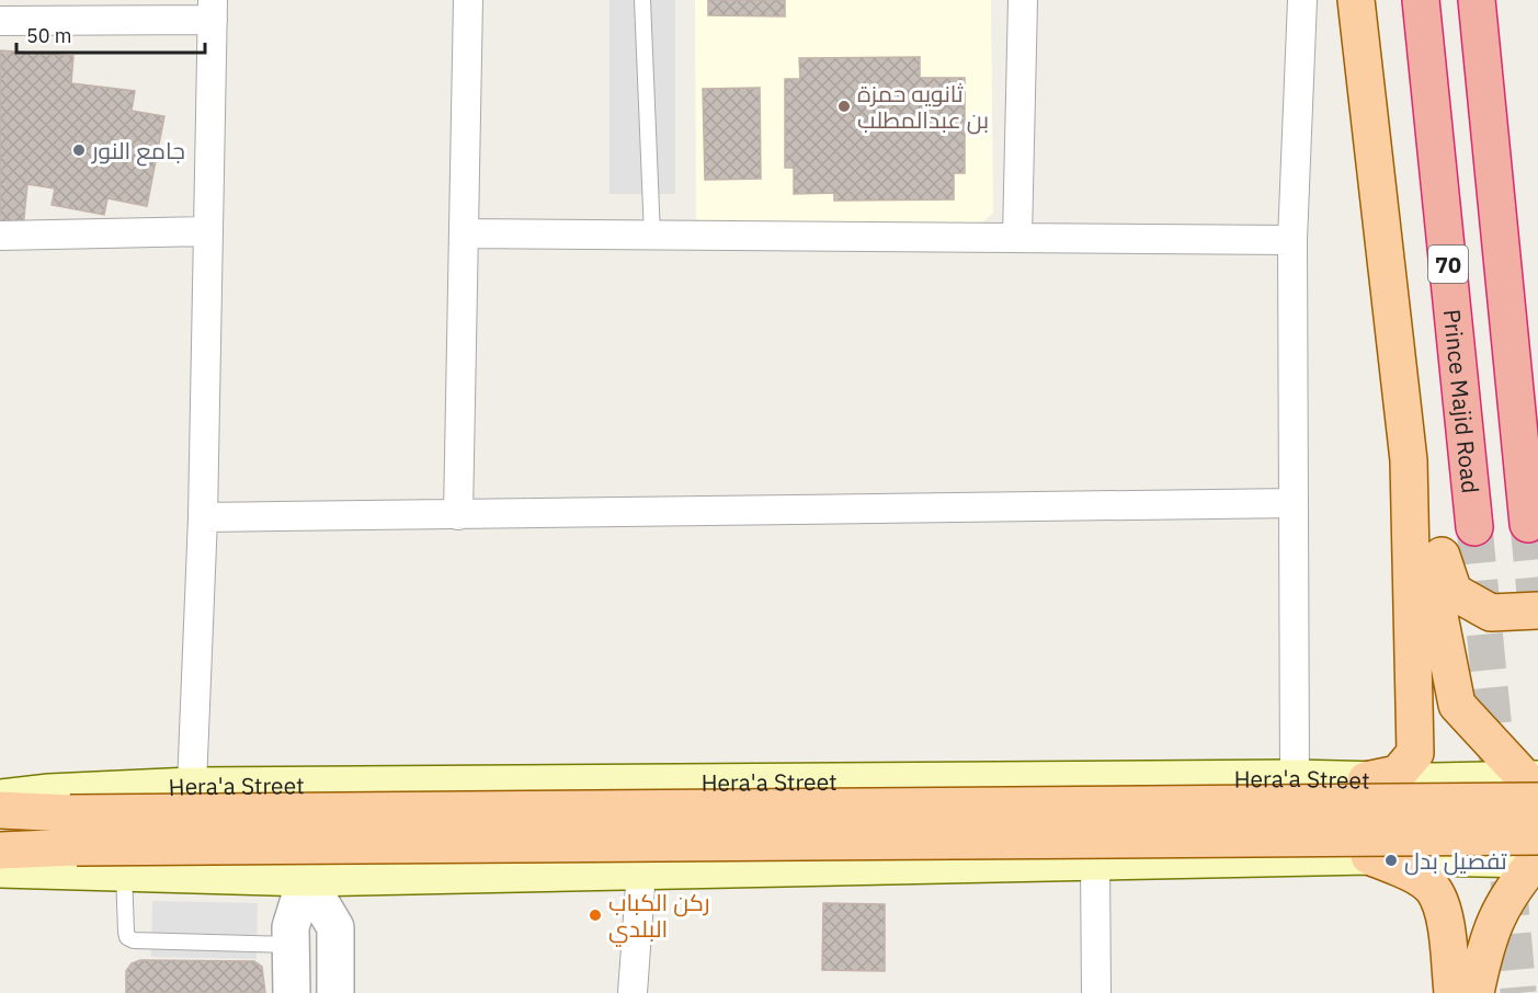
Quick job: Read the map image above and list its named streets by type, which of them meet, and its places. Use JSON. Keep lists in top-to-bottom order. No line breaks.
{"streets":{"highway":["70","Prince Majid Road"],"main road":["Hera'a Street"]},"places":["ثانويه حمزة بن عبدالمطلب","جامع النور","تفصيل بدل","ركن الكباب البلدي"],"scale_bar":"50 m"}
